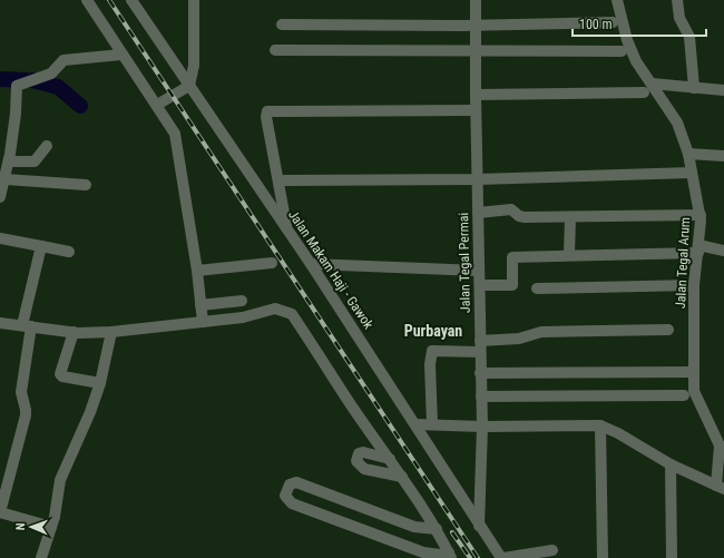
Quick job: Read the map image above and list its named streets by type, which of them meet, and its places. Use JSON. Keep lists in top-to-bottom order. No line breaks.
{"streets":{"street":["Jalan Tegal Permai","Jalan Tegal Arum","Jalan Makam Haji - Gawok"]},"crossings":[["Jalan Tegal Permai","Jalan Makam Haji - Gawok"]],"districts":["Purbayan"],"scale_bar":"100 m","north":"left"}
